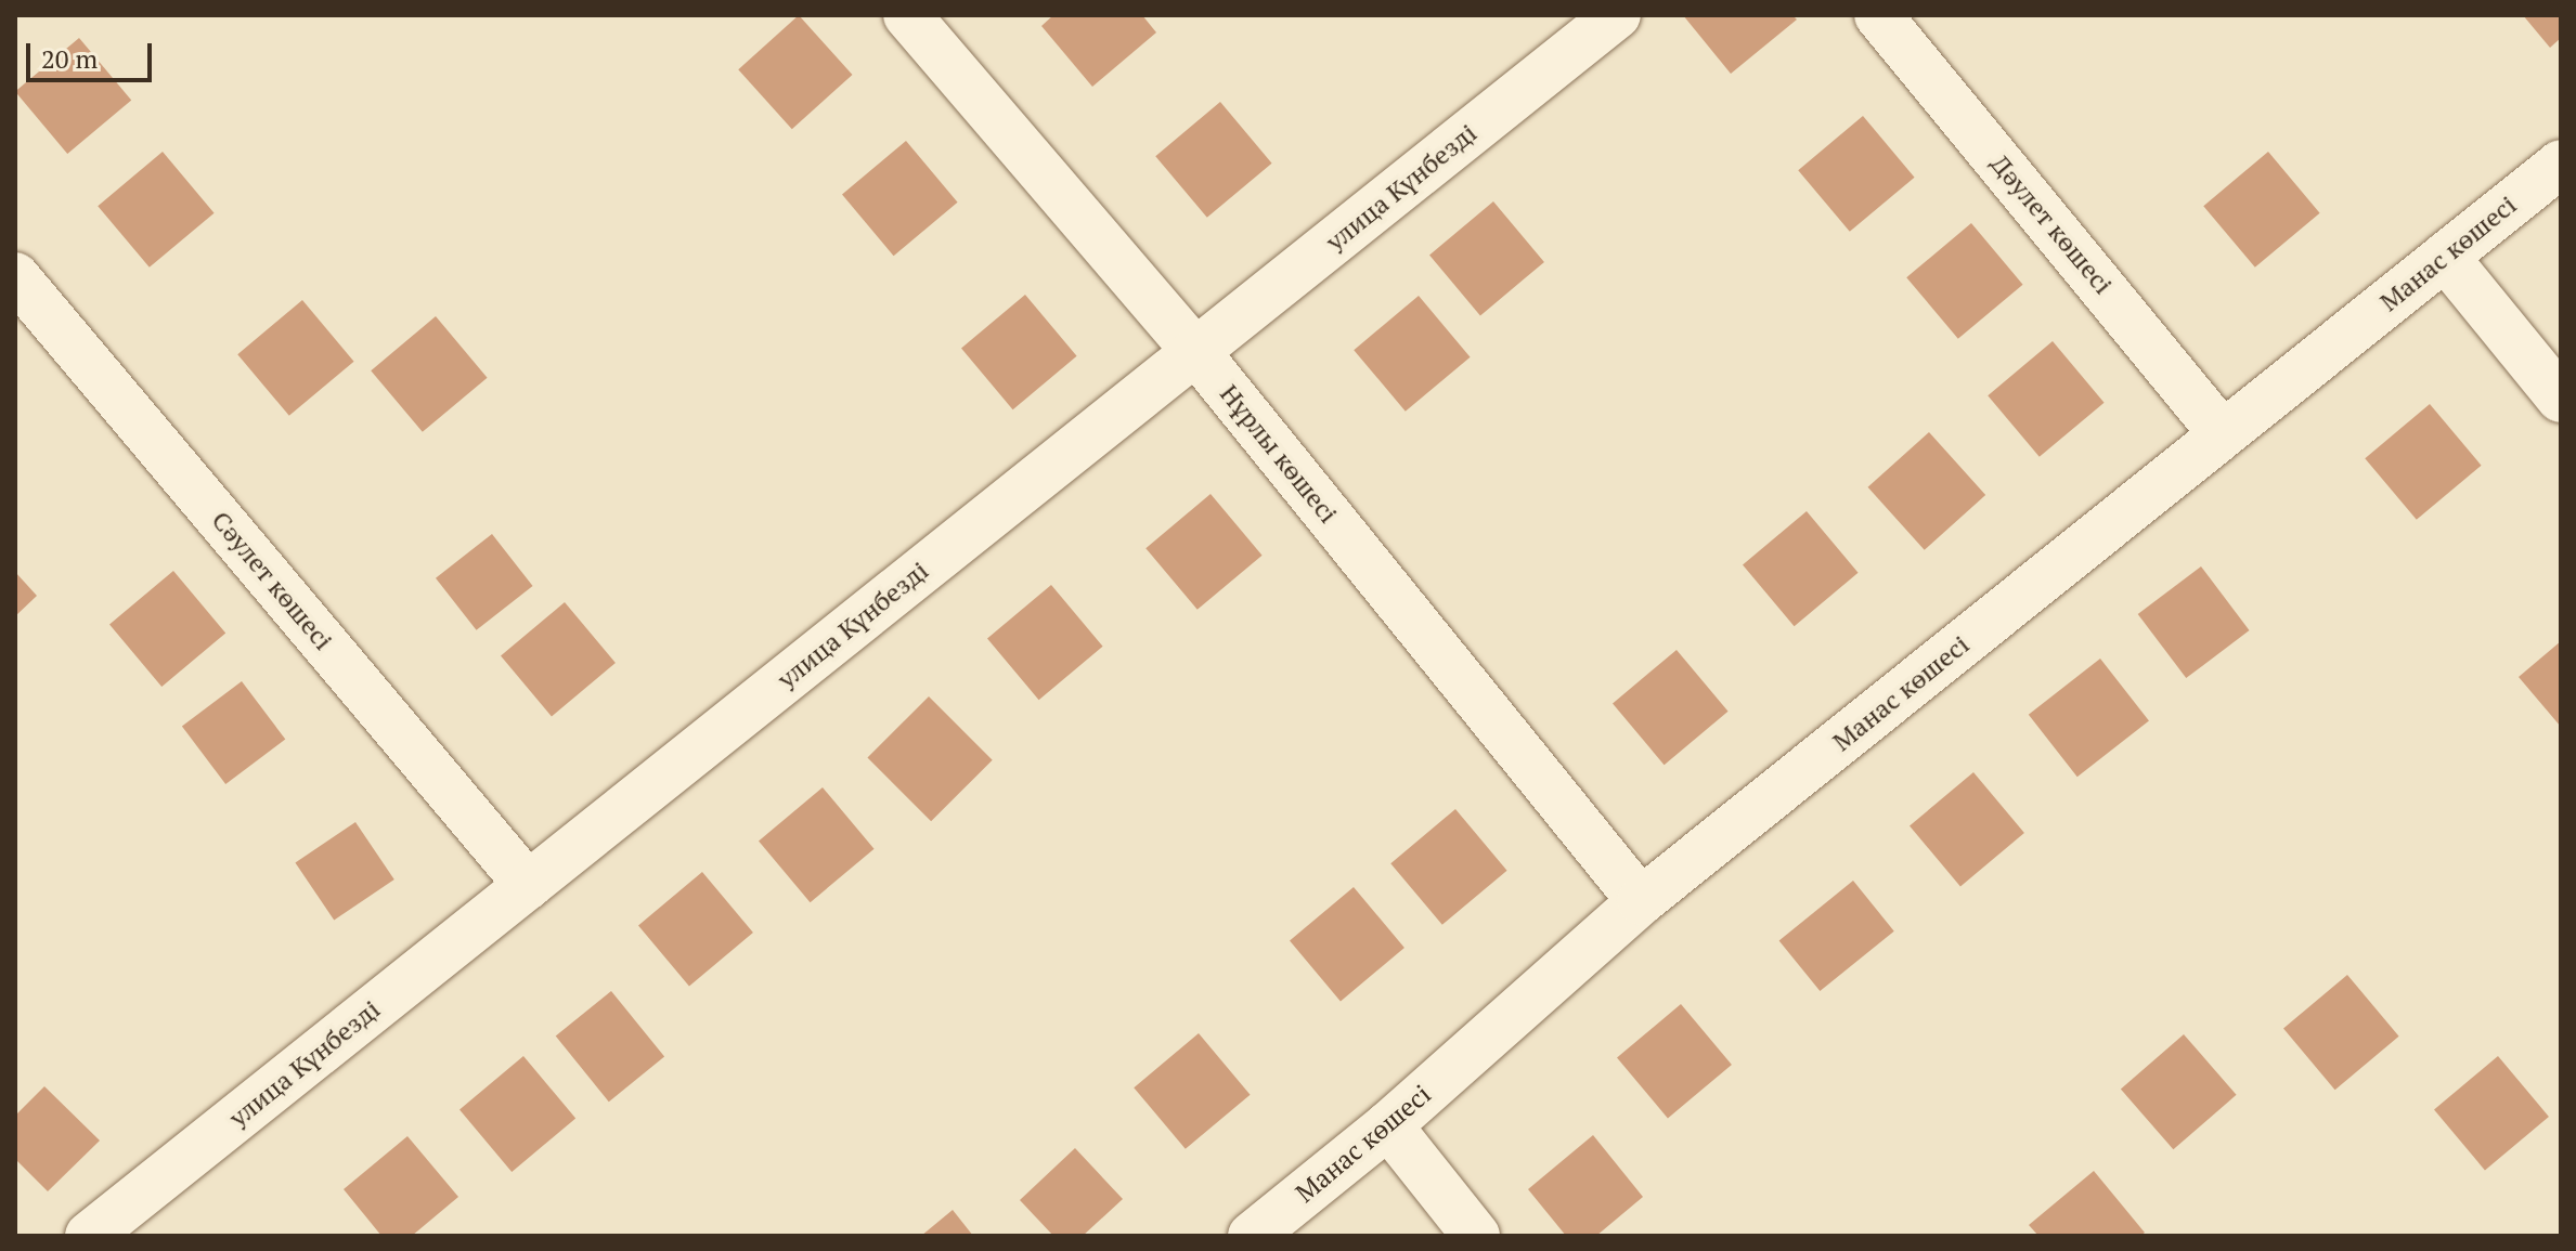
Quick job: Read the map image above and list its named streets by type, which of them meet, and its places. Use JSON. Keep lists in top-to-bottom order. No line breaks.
{"streets":{"street":["улица Күнбезді","Дәулет көшесі","Манас көшесі","Нұрлы көшесі","Сәулет көшесі"]},"crossings":[["улица Күнбезді","Нұрлы көшесі"],["улица Күнбезді","Сәулет көшесі"],["Дәулет көшесі","Манас көшесі"],["Манас көшесі","Нұрлы көшесі"]],"scale_bar":"20 m"}
